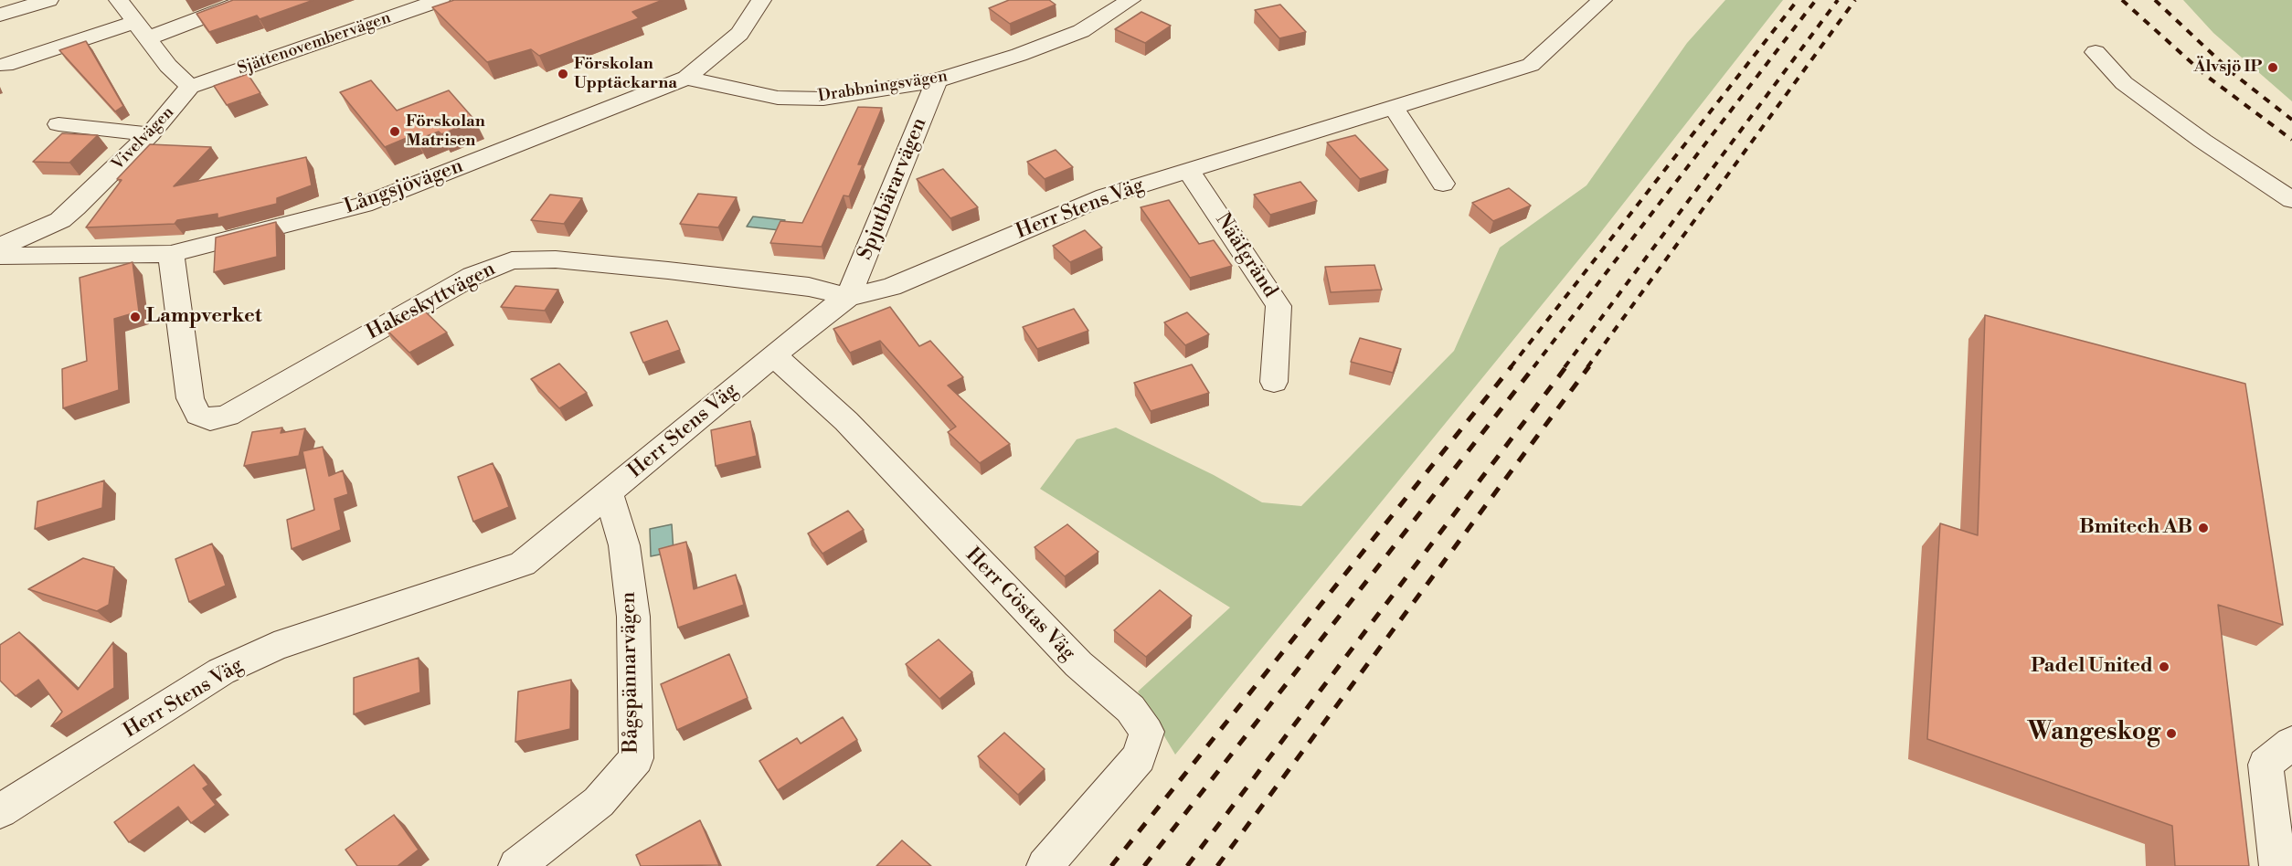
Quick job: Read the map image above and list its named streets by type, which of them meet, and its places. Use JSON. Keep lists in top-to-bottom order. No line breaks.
{"streets":{"street":["Sjättenovembervägen","Drabbningsvägen","Vivelvägen","Långsjövägen","Spjutbärarvägen","Herr Stens Väg","Nääfgränd","Hakeskyttvägen","Herr Göstas Väg","Bågspännarvägen"]},"crossings":[["Sjättenovembervägen","Vivelvägen"],["Drabbningsvägen","Långsjövägen"],["Drabbningsvägen","Spjutbärarvägen"],["Långsjövägen","Hakeskyttvägen"],["Spjutbärarvägen","Herr Stens Väg"],["Spjutbärarvägen","Hakeskyttvägen"],["Herr Stens Väg","Nääfgränd"],["Herr Stens Väg","Hakeskyttvägen"],["Herr Stens Väg","Herr Göstas Väg"],["Herr Stens Väg","Bågspännarvägen"]],"places":["Älvsjö IP","Förskolan Upptäckarna","Förskolan Matrisen","Lampverket","Bmitech AB","Padel United","Wangeskog"]}
